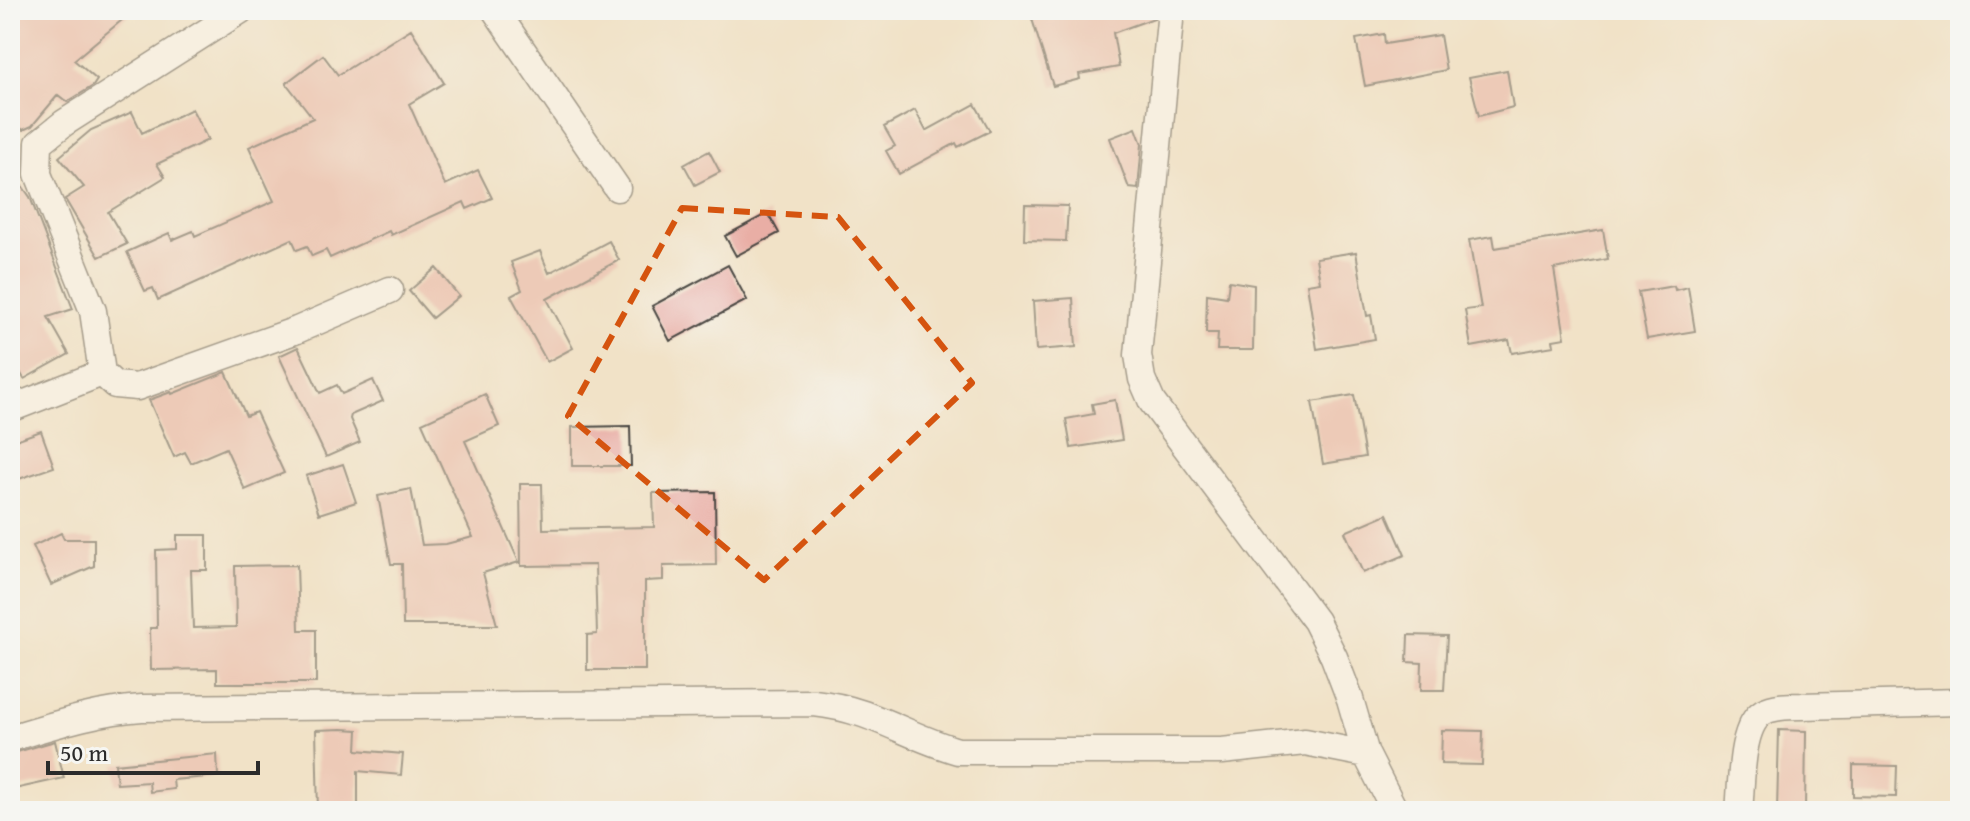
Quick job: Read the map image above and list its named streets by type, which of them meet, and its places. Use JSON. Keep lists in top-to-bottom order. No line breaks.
{"scale_bar":"50 m"}
